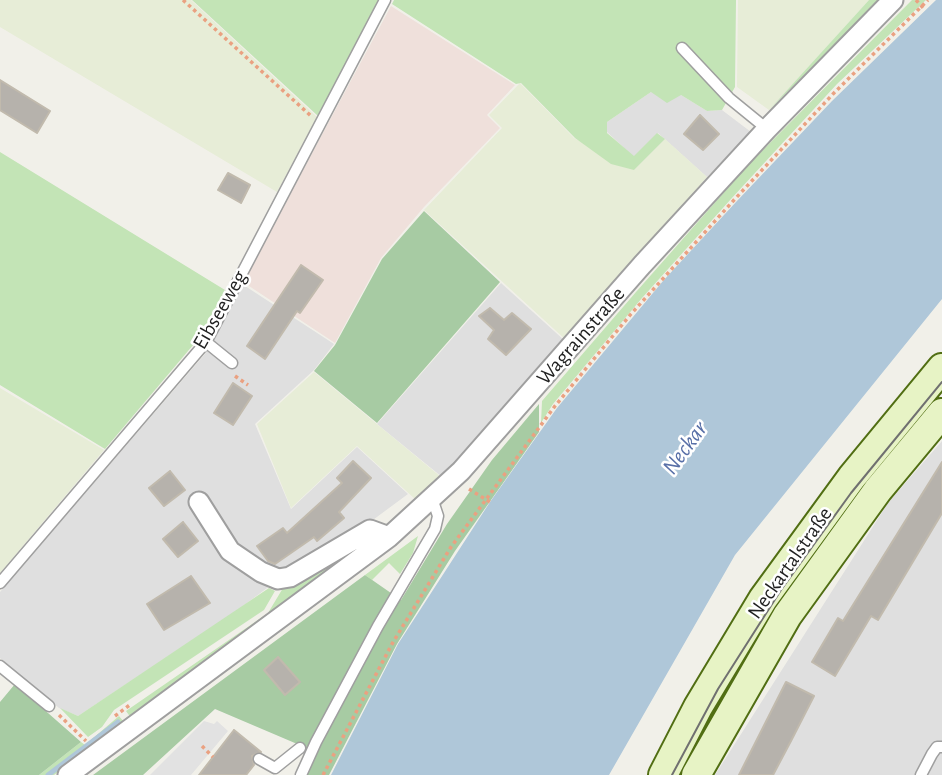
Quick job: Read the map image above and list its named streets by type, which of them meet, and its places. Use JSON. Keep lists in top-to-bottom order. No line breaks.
{"streets":{"main road":["Neckartalstraße"],"street":["Wagrainstraße"],"lane":["Eibseeweg"]},"water":["Neckar"]}
